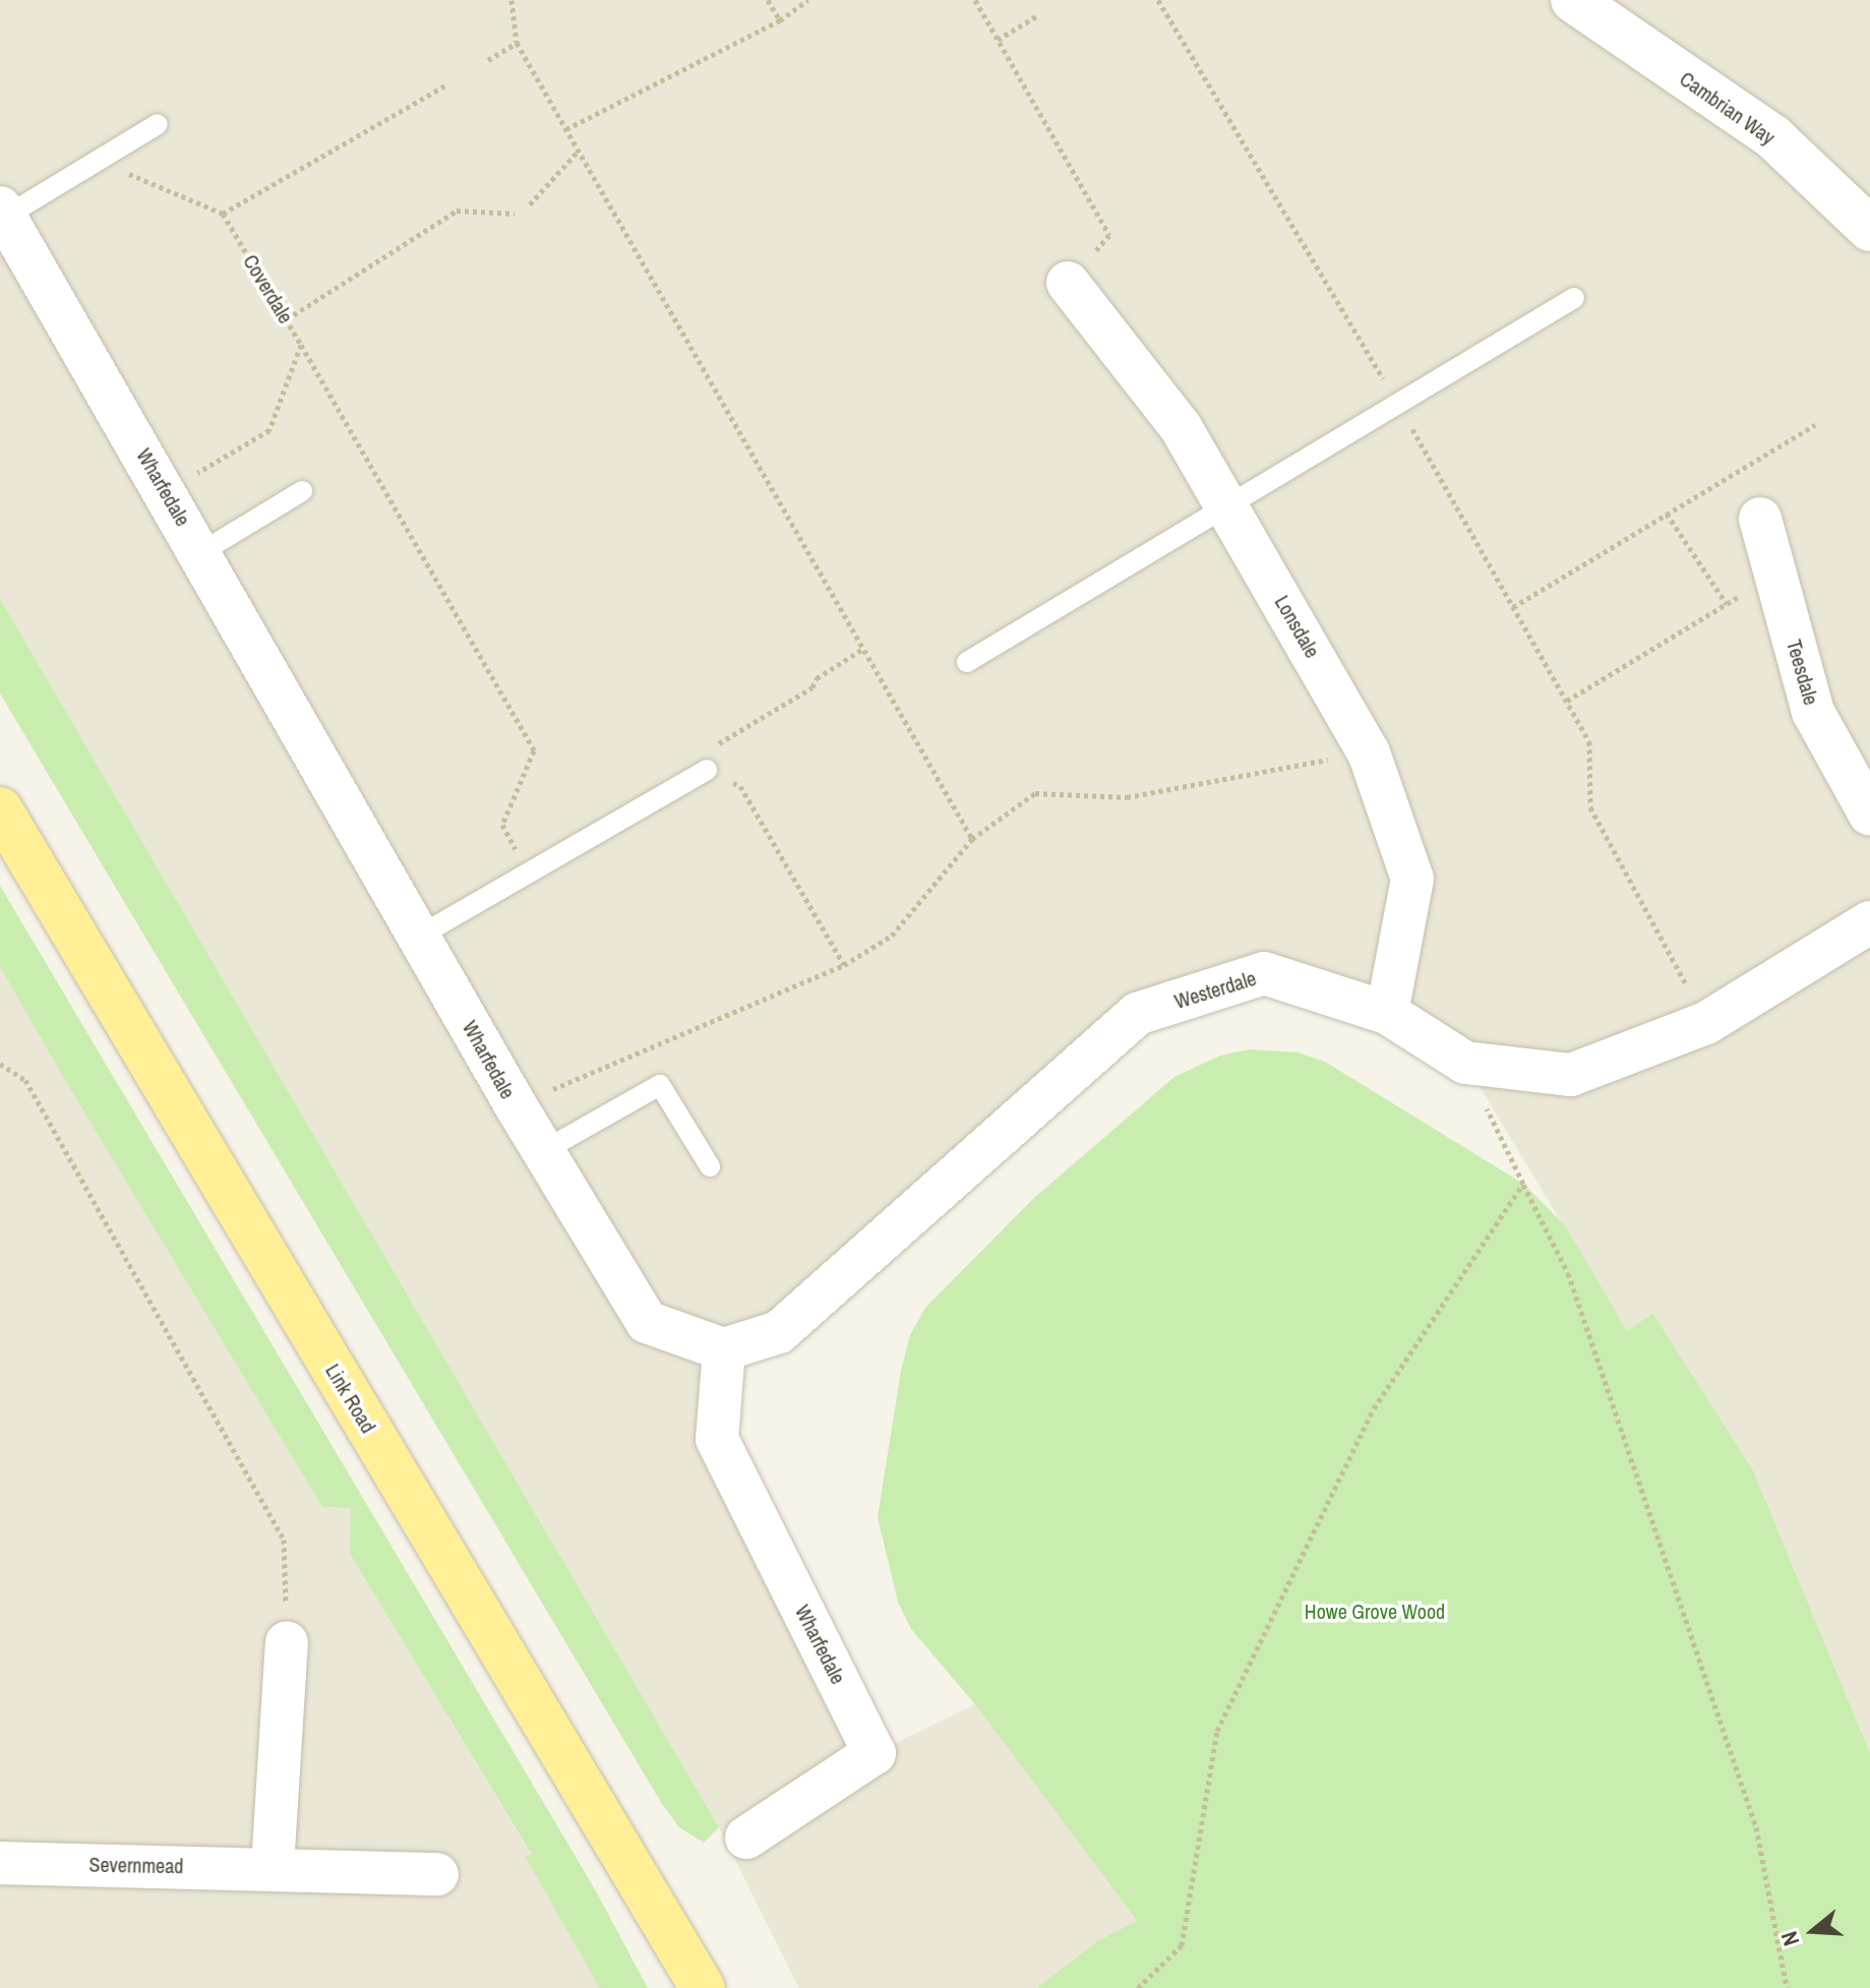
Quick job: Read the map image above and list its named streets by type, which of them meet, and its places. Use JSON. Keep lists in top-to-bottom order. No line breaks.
{"streets":{"main road":["Link Road"],"street":["Cambrian Way","Wharfedale","Lonsdale","Teesdale","Westerdale","Severnmead"],"path":["Coverdale"]},"crossings":[["Coverdale","Wharfedale"],["Wharfedale","Westerdale"],["Lonsdale","Westerdale"]],"parks":["Howe Grove Wood"],"north":"left"}
